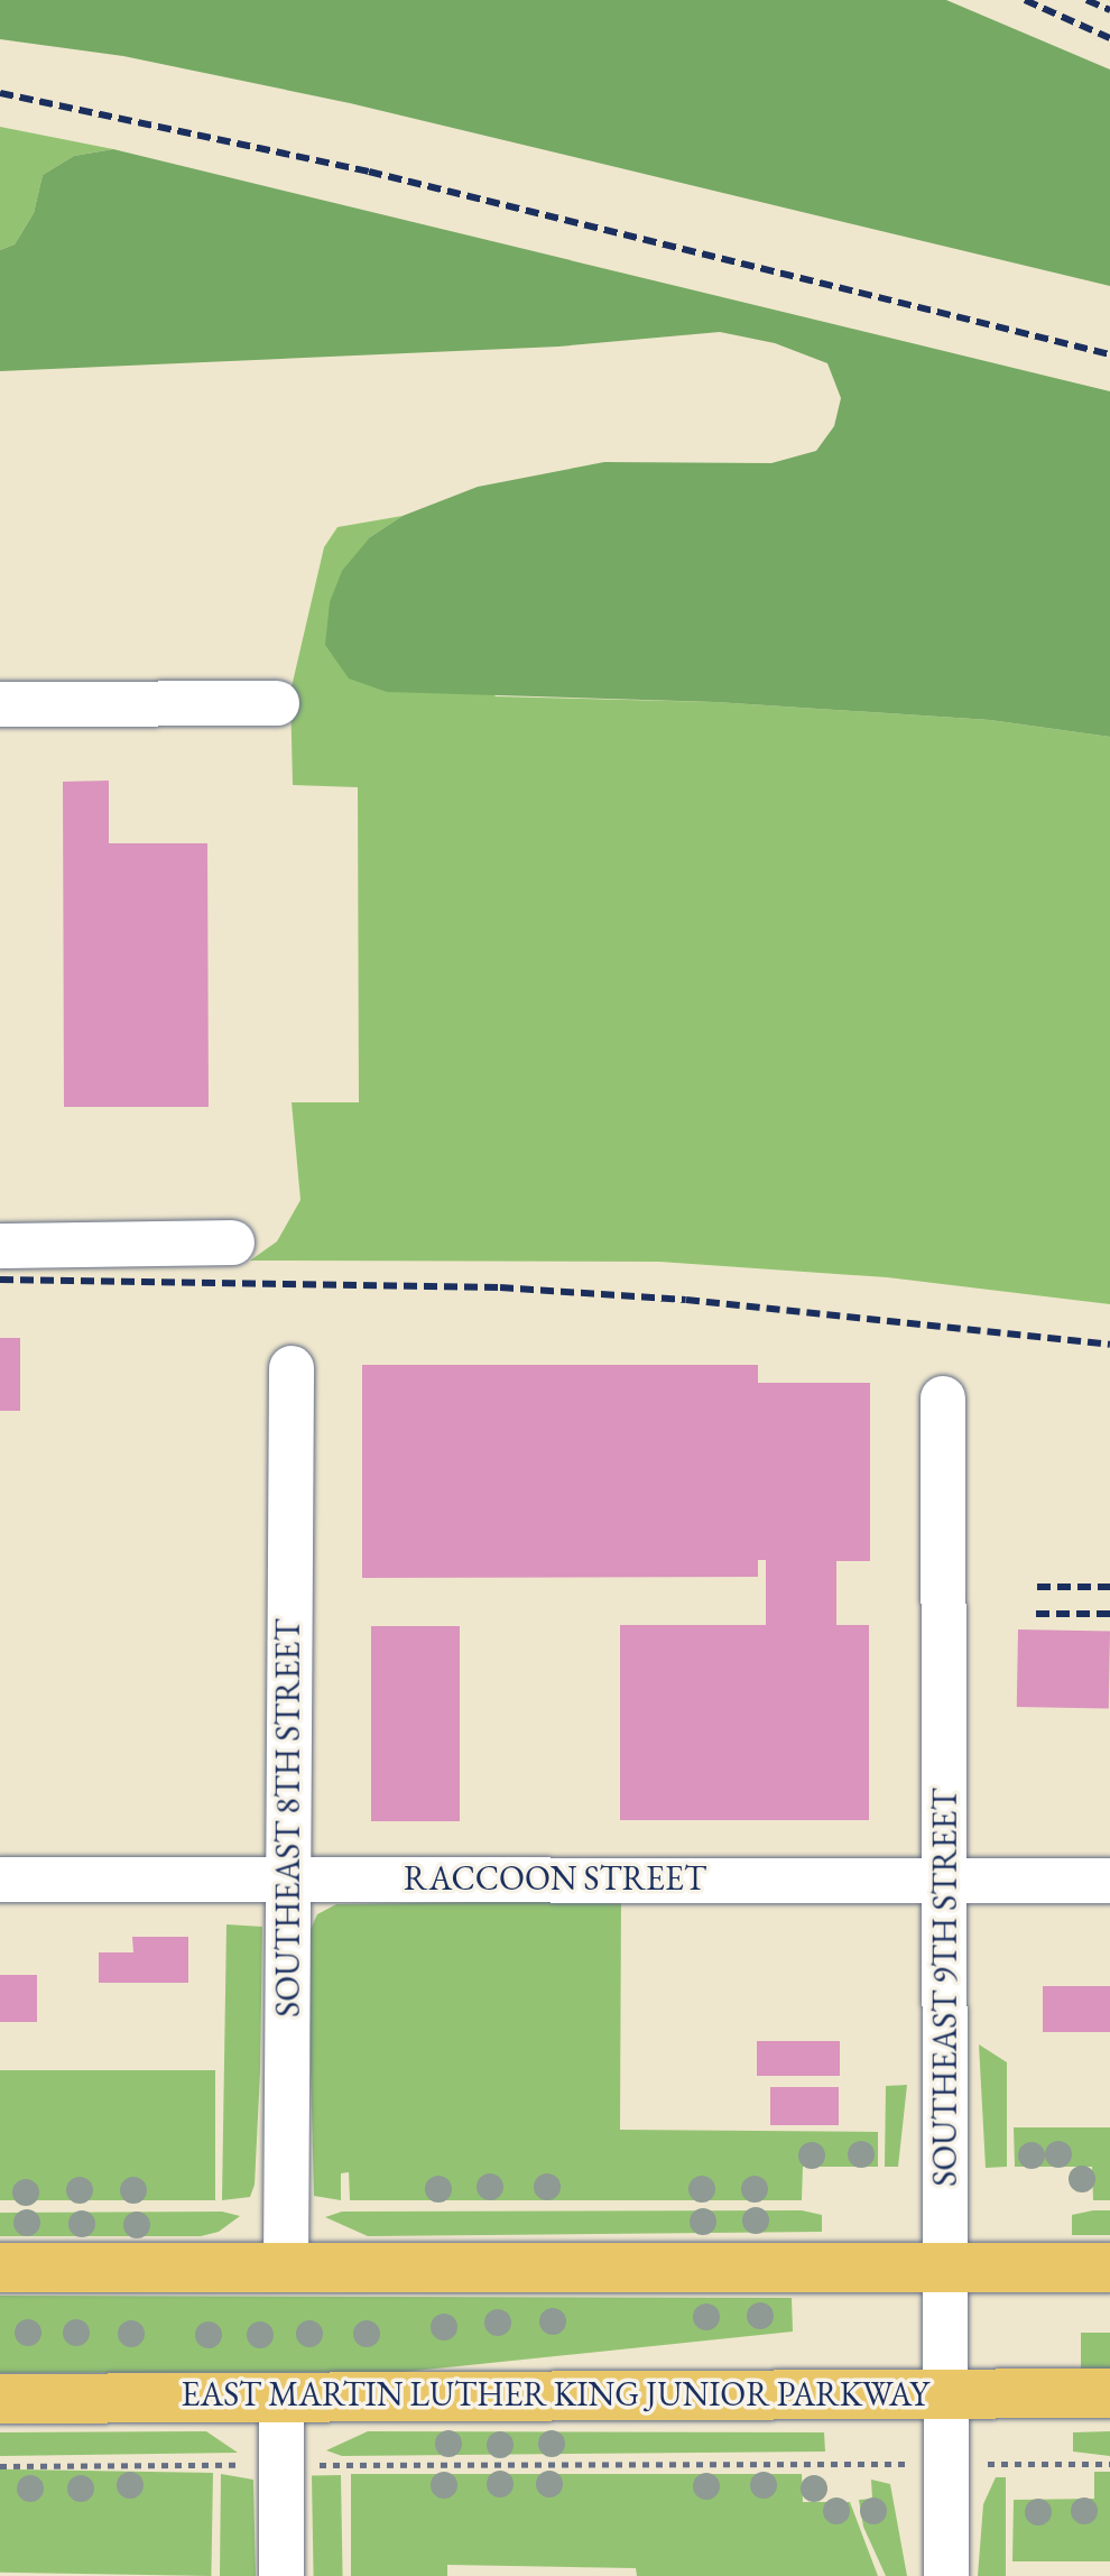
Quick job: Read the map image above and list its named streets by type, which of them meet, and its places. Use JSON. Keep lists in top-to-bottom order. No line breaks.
{"streets":{"main road":["EAST MARTIN LUTHER KING JUNIOR PARKWAY"],"street":["SOUTHEAST 8TH STREET","RACCOON STREET","SOUTHEAST 9TH STREET"]},"crossings":[["SOUTHEAST 8TH STREET","RACCOON STREET"],["RACCOON STREET","SOUTHEAST 9TH STREET"],["SOUTHEAST 9TH STREET","EAST MARTIN LUTHER KING JUNIOR PARKWAY"]]}
